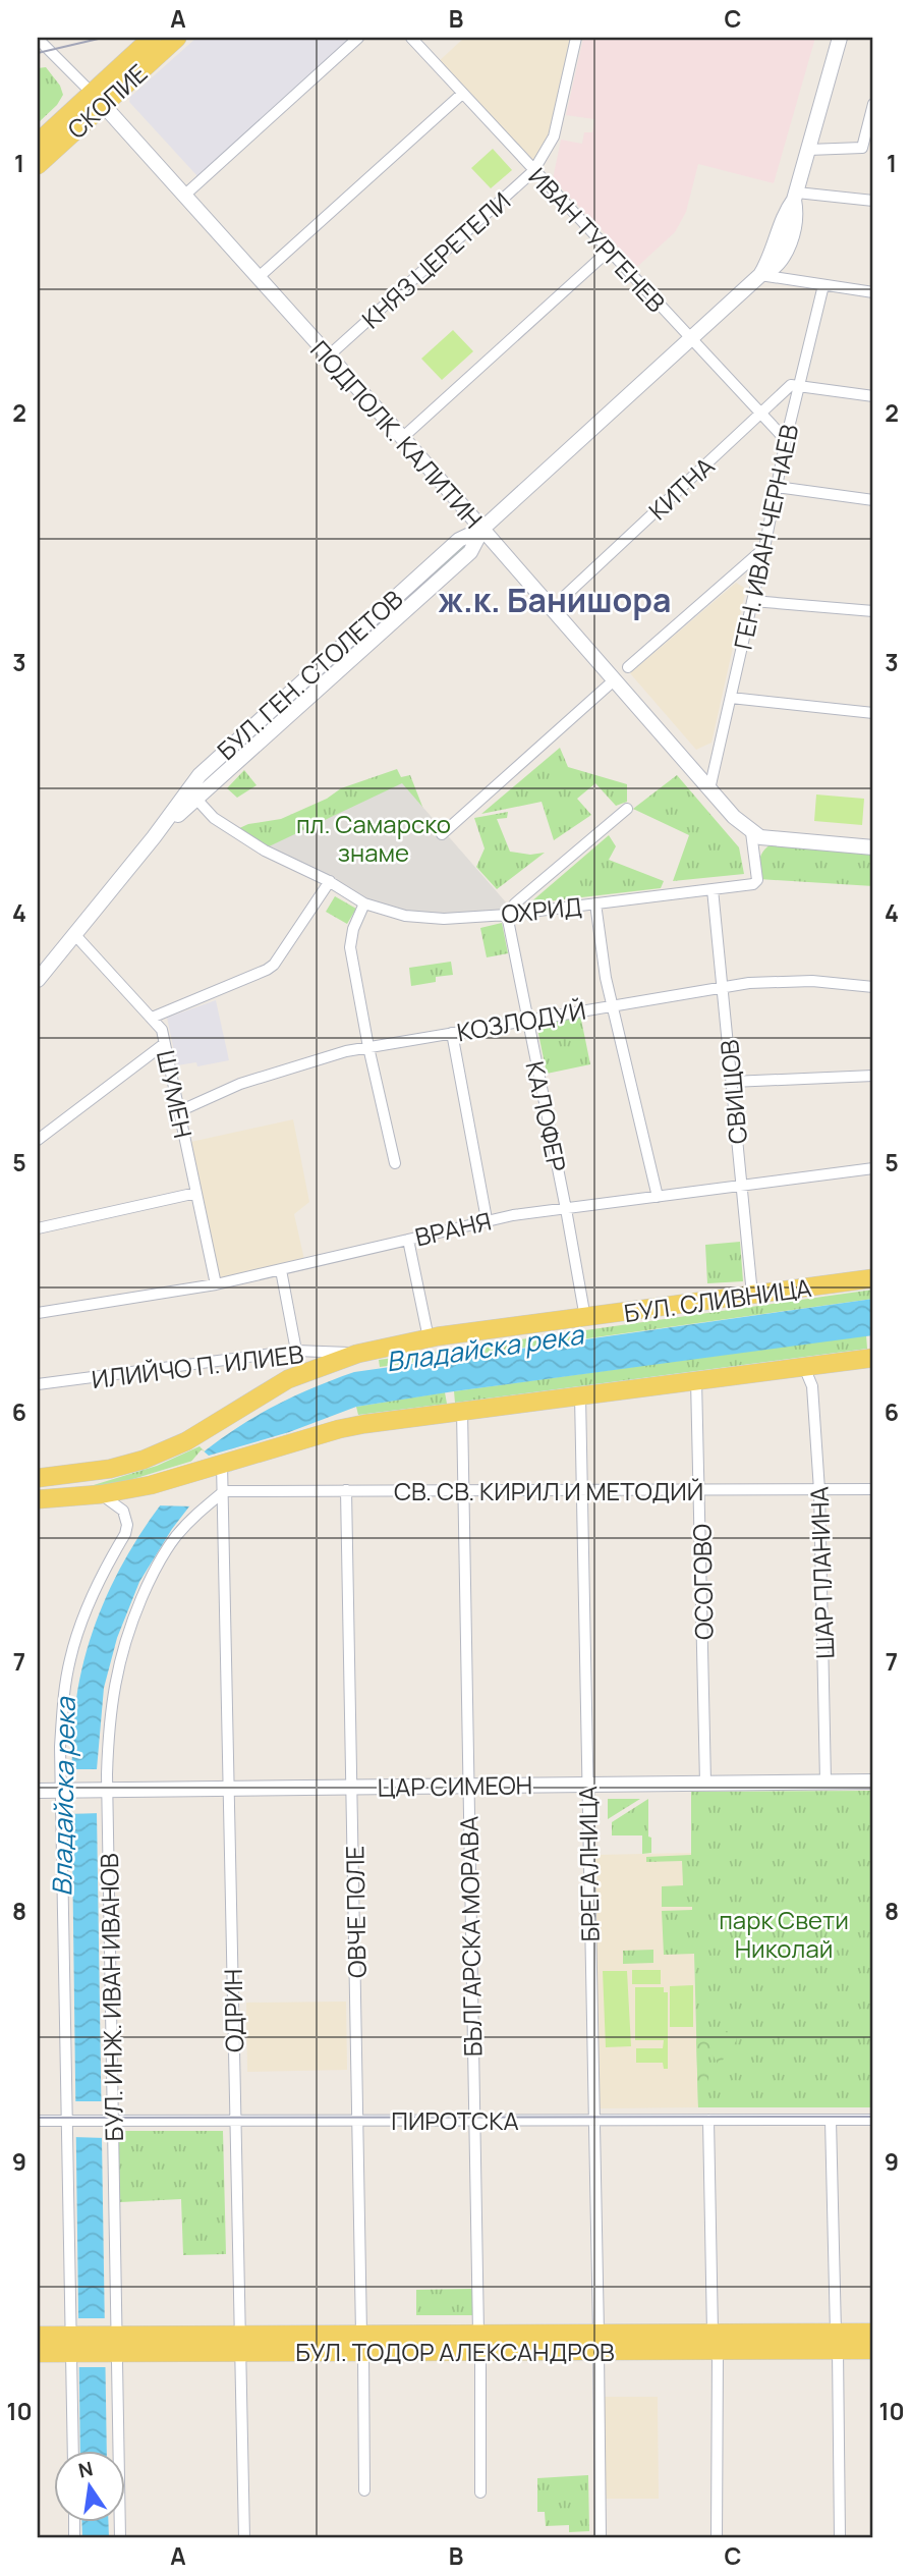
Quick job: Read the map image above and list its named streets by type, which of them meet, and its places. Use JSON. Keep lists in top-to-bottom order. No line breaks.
{"streets":{"main road":["СКОПИЕ","БУЛ. СЛИВНИЦА","БУЛ. ТОДОР АЛЕКСАНДРОВ"],"street":["ИВАН ТУРГЕНЕВ","КНЯЗ ЦЕРЕТЕЛИ","ПОДПОЛК. КАЛИТИН","КИТНА","ГЕН. ИВАН ЧЕРНАЕВ","БУЛ. ГЕН. СТОЛЕТОВ","ОХРИД","КОЗЛОДУЙ","СВИЩОВ","ШУМЕН","КАЛОФЕР","ВРАНЯ","ИЛИЙЧО П. ИЛИЕВ","СВ. СВ. КИРИЛ И МЕТОДИЙ","ШАР ПЛАНИНА","ОСОГОВО","ЦАР СИМЕОН","БРЕГАЛНИЦА","ОВЧЕ ПОЛЕ","БЪЛГАРСКА МОРАВА","БУЛ. ИНЖ. ИВАН ИВАНОВ","ОДРИН","ПИРОТСКА"]},"crossings":[["СКОПИЕ","ПОДПОЛК. КАЛИТИН"],["ИВАН ТУРГЕНЕВ","КНЯЗ ЦЕРЕТЕЛИ"],["ИВАН ТУРГЕНЕВ","КИТНА"],["ИВАН ТУРГЕНЕВ","ГЕН. ИВАН ЧЕРНАЕВ"],["ИВАН ТУРГЕНЕВ","БУЛ. ГЕН. СТОЛЕТОВ"],["КНЯЗ ЦЕРЕТЕЛИ","ПОДПОЛК. КАЛИТИН"],["ПОДПОЛК. КАЛИТИН","ГЕН. ИВАН ЧЕРНАЕВ"],["ПОДПОЛК. КАЛИТИН","БУЛ. ГЕН. СТОЛЕТОВ"],["ПОДПОЛК. КАЛИТИН","ОХРИД"],["КИТНА","ГЕН. ИВАН ЧЕРНАЕВ"],["БУЛ. ГЕН. СТОЛЕТОВ","ОХРИД"],["БУЛ. ГЕН. СТОЛЕТОВ","ШУМЕН"],["ОХРИД","СВИЩОВ"],["ОХРИД","КАЛОФЕР"],["КОЗЛОДУЙ","СВИЩОВ"],["КОЗЛОДУЙ","ШУМЕН"],["КОЗЛОДУЙ","КАЛОФЕР"],["СВИЩОВ","ВРАНЯ"],["СВИЩОВ","БУЛ. СЛИВНИЦА"],["ШУМЕН","ВРАНЯ"],["КАЛОФЕР","ВРАНЯ"],["КАЛОФЕР","БУЛ. СЛИВНИЦА"],["БУЛ. СЛИВНИЦА","ИЛИЙЧО П. ИЛИЕВ"],["СВ. СВ. КИРИЛ И МЕТОДИЙ","ШАР ПЛАНИНА"],["СВ. СВ. КИРИЛ И МЕТОДИЙ","ОСОГОВО"],["СВ. СВ. КИРИЛ И МЕТОДИЙ","БРЕГАЛНИЦА"],["СВ. СВ. КИРИЛ И МЕТОДИЙ","ОВЧЕ ПОЛЕ"],["СВ. СВ. КИРИЛ И МЕТОДИЙ","БЪЛГАРСКА МОРАВА"],["СВ. СВ. КИРИЛ И МЕТОДИЙ","БУЛ. ИНЖ. ИВАН ИВАНОВ"],["СВ. СВ. КИРИЛ И МЕТОДИЙ","ОДРИН"],["ШАР ПЛАНИНА","ЦАР СИМЕОН"],["ОСОГОВО","ЦАР СИМЕОН"],["ЦАР СИМЕОН","БРЕГАЛНИЦА"],["ЦАР СИМЕОН","ОВЧЕ ПОЛЕ"],["ЦАР СИМЕОН","БЪЛГАРСКА МОРАВА"],["ЦАР СИМЕОН","БУЛ. ИНЖ. ИВАН ИВАНОВ"],["ЦАР СИМЕОН","ОДРИН"],["БРЕГАЛНИЦА","ПИРОТСКА"],["БРЕГАЛНИЦА","БУЛ. ТОДОР АЛЕКСАНДРОВ"],["ОВЧЕ ПОЛЕ","ПИРОТСКА"],["ОВЧЕ ПОЛЕ","БУЛ. ТОДОР АЛЕКСАНДРОВ"],["БЪЛГАРСКА МОРАВА","ПИРОТСКА"],["БЪЛГАРСКА МОРАВА","БУЛ. ТОДОР АЛЕКСАНДРОВ"],["БУЛ. ИНЖ. ИВАН ИВАНОВ","ОДРИН"],["БУЛ. ИНЖ. ИВАН ИВАНОВ","ПИРОТСКА"],["БУЛ. ИНЖ. ИВАН ИВАНОВ","БУЛ. ТОДОР АЛЕКСАНДРОВ"],["ОДРИН","ПИРОТСКА"],["ОДРИН","БУЛ. ТОДОР АЛЕКСАНДРОВ"]],"districts":["ж.к. Банишора"],"water":["Владайска река"],"parks":["пл. Самарско знаме","парк Свети Николай"],"north":"top","grid":{"columns":["A","B","C"],"rows":["1","2","3","4","5","6","7","8","9","10"]}}
